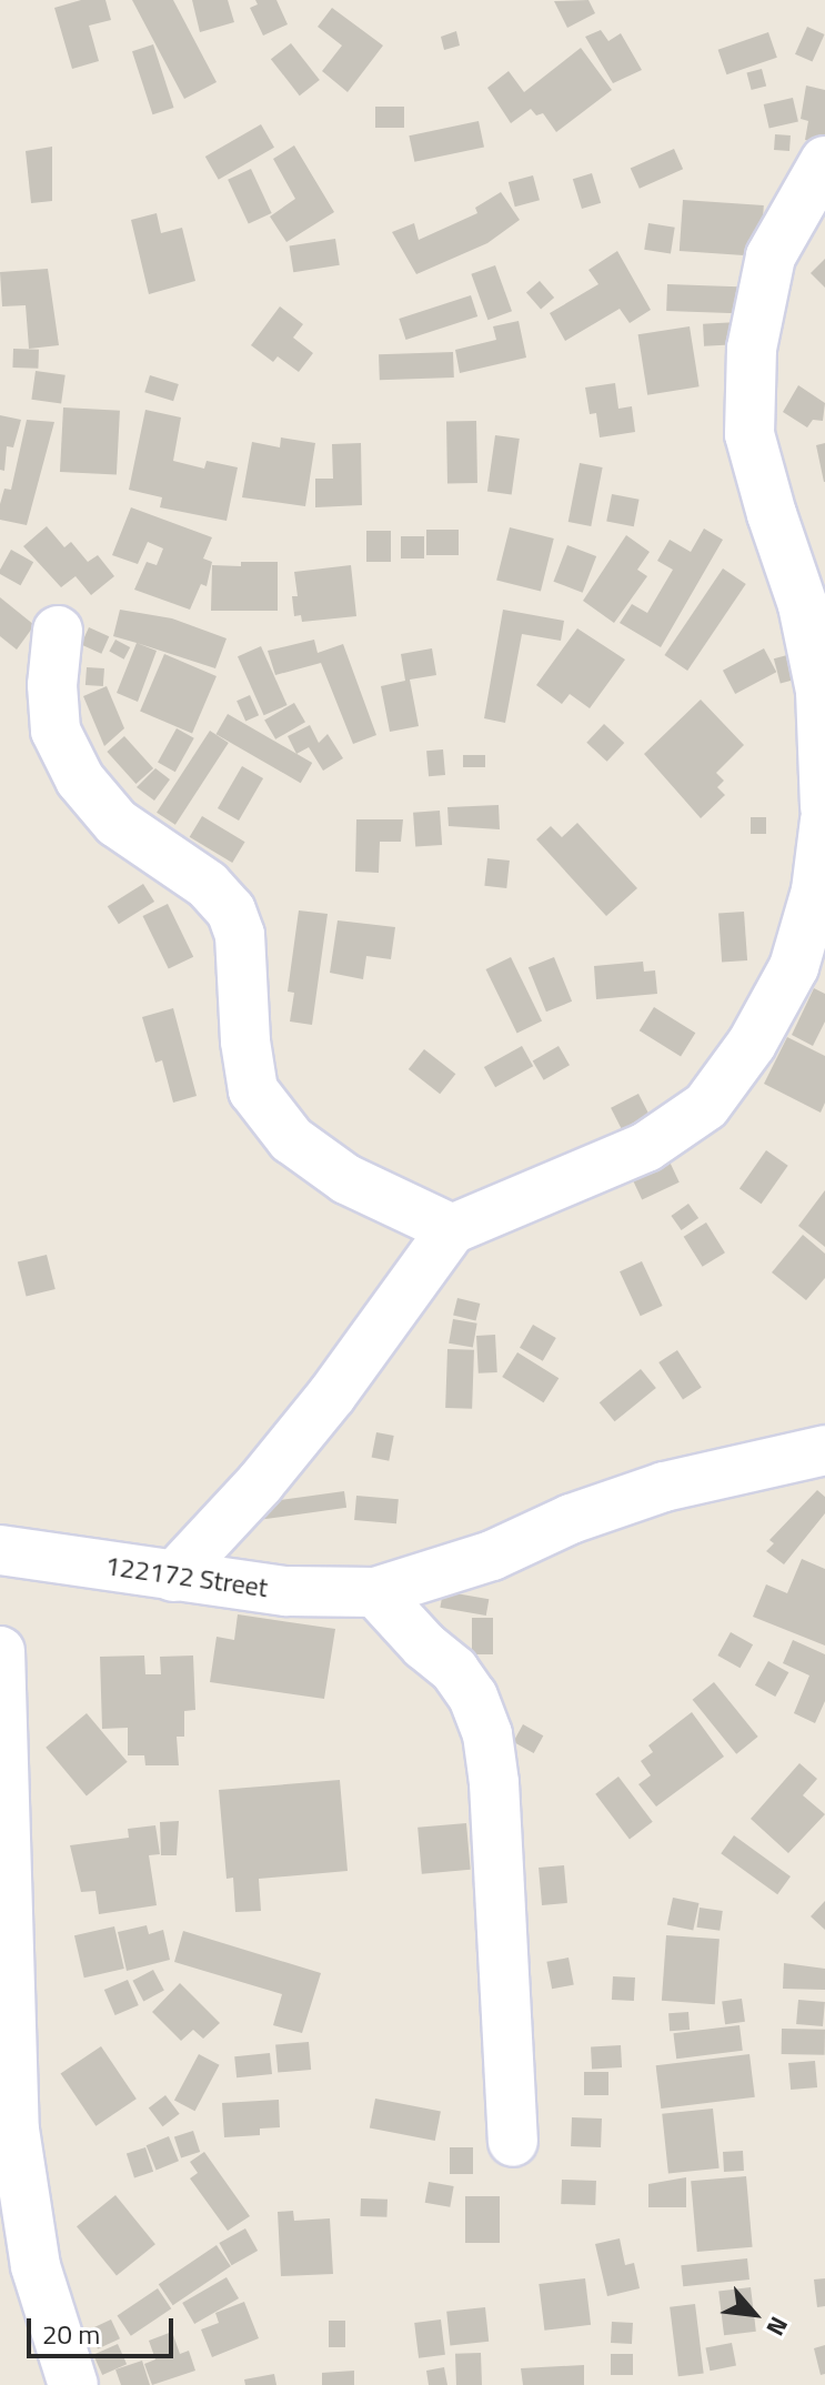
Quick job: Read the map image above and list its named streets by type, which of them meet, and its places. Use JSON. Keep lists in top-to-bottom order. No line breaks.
{"streets":{"street":["122172 Street"]},"scale_bar":"20 m","north":"bottom right"}
